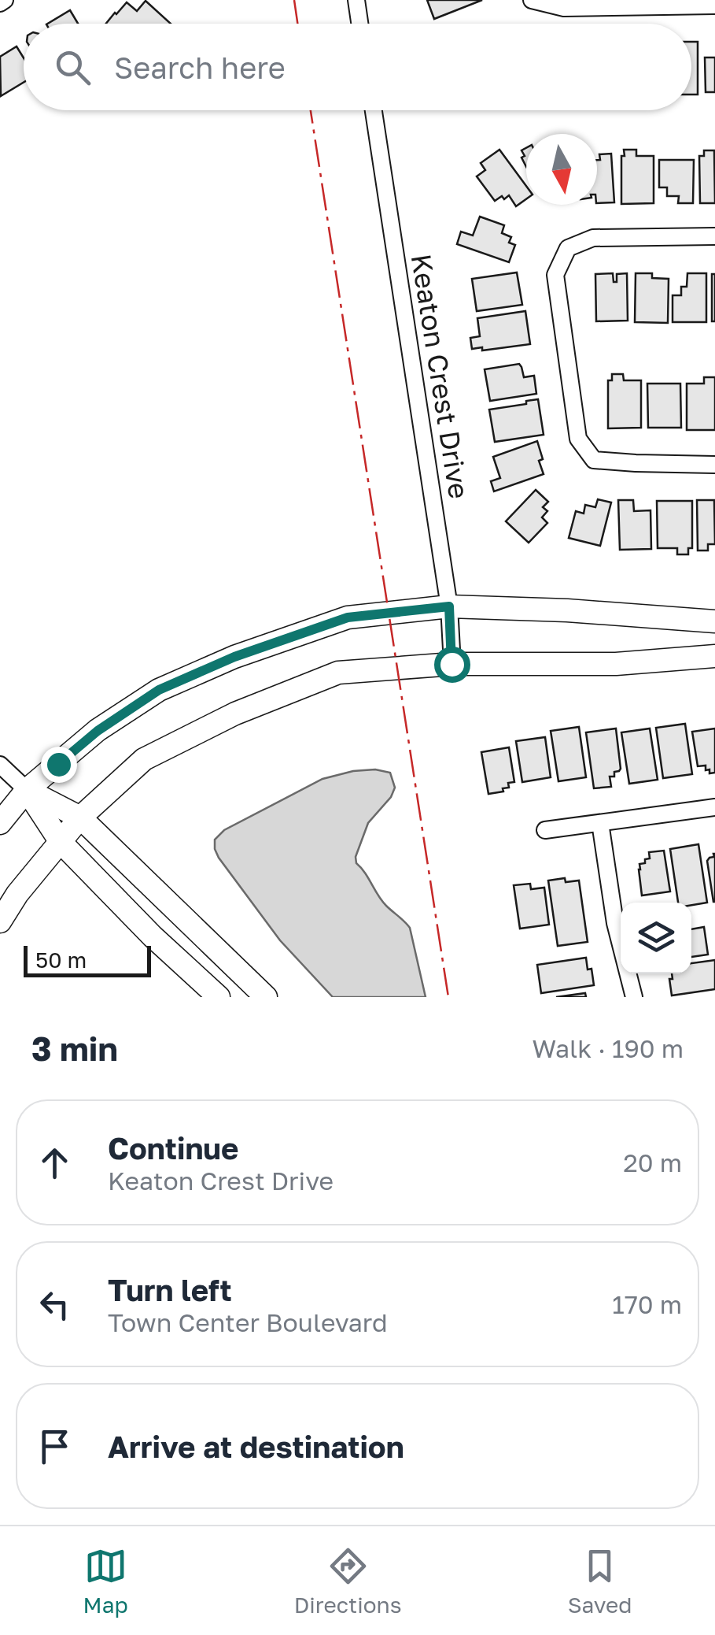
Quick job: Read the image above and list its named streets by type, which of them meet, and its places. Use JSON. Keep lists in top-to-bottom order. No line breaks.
{"streets":{"street":["Keaton Crest Drive"]},"scale_bar":"50 m","north":"bottom","page":{"search":"Search here","scale":"50 m","heading":["3 min","Walk · 190 m"],"list":[["Continue","Keaton Crest Drive","20 m"],["Turn left","Town Center Boulevard","170 m"],"Arrive at destination"],"nav":["Map","Directions","Saved"]}}
